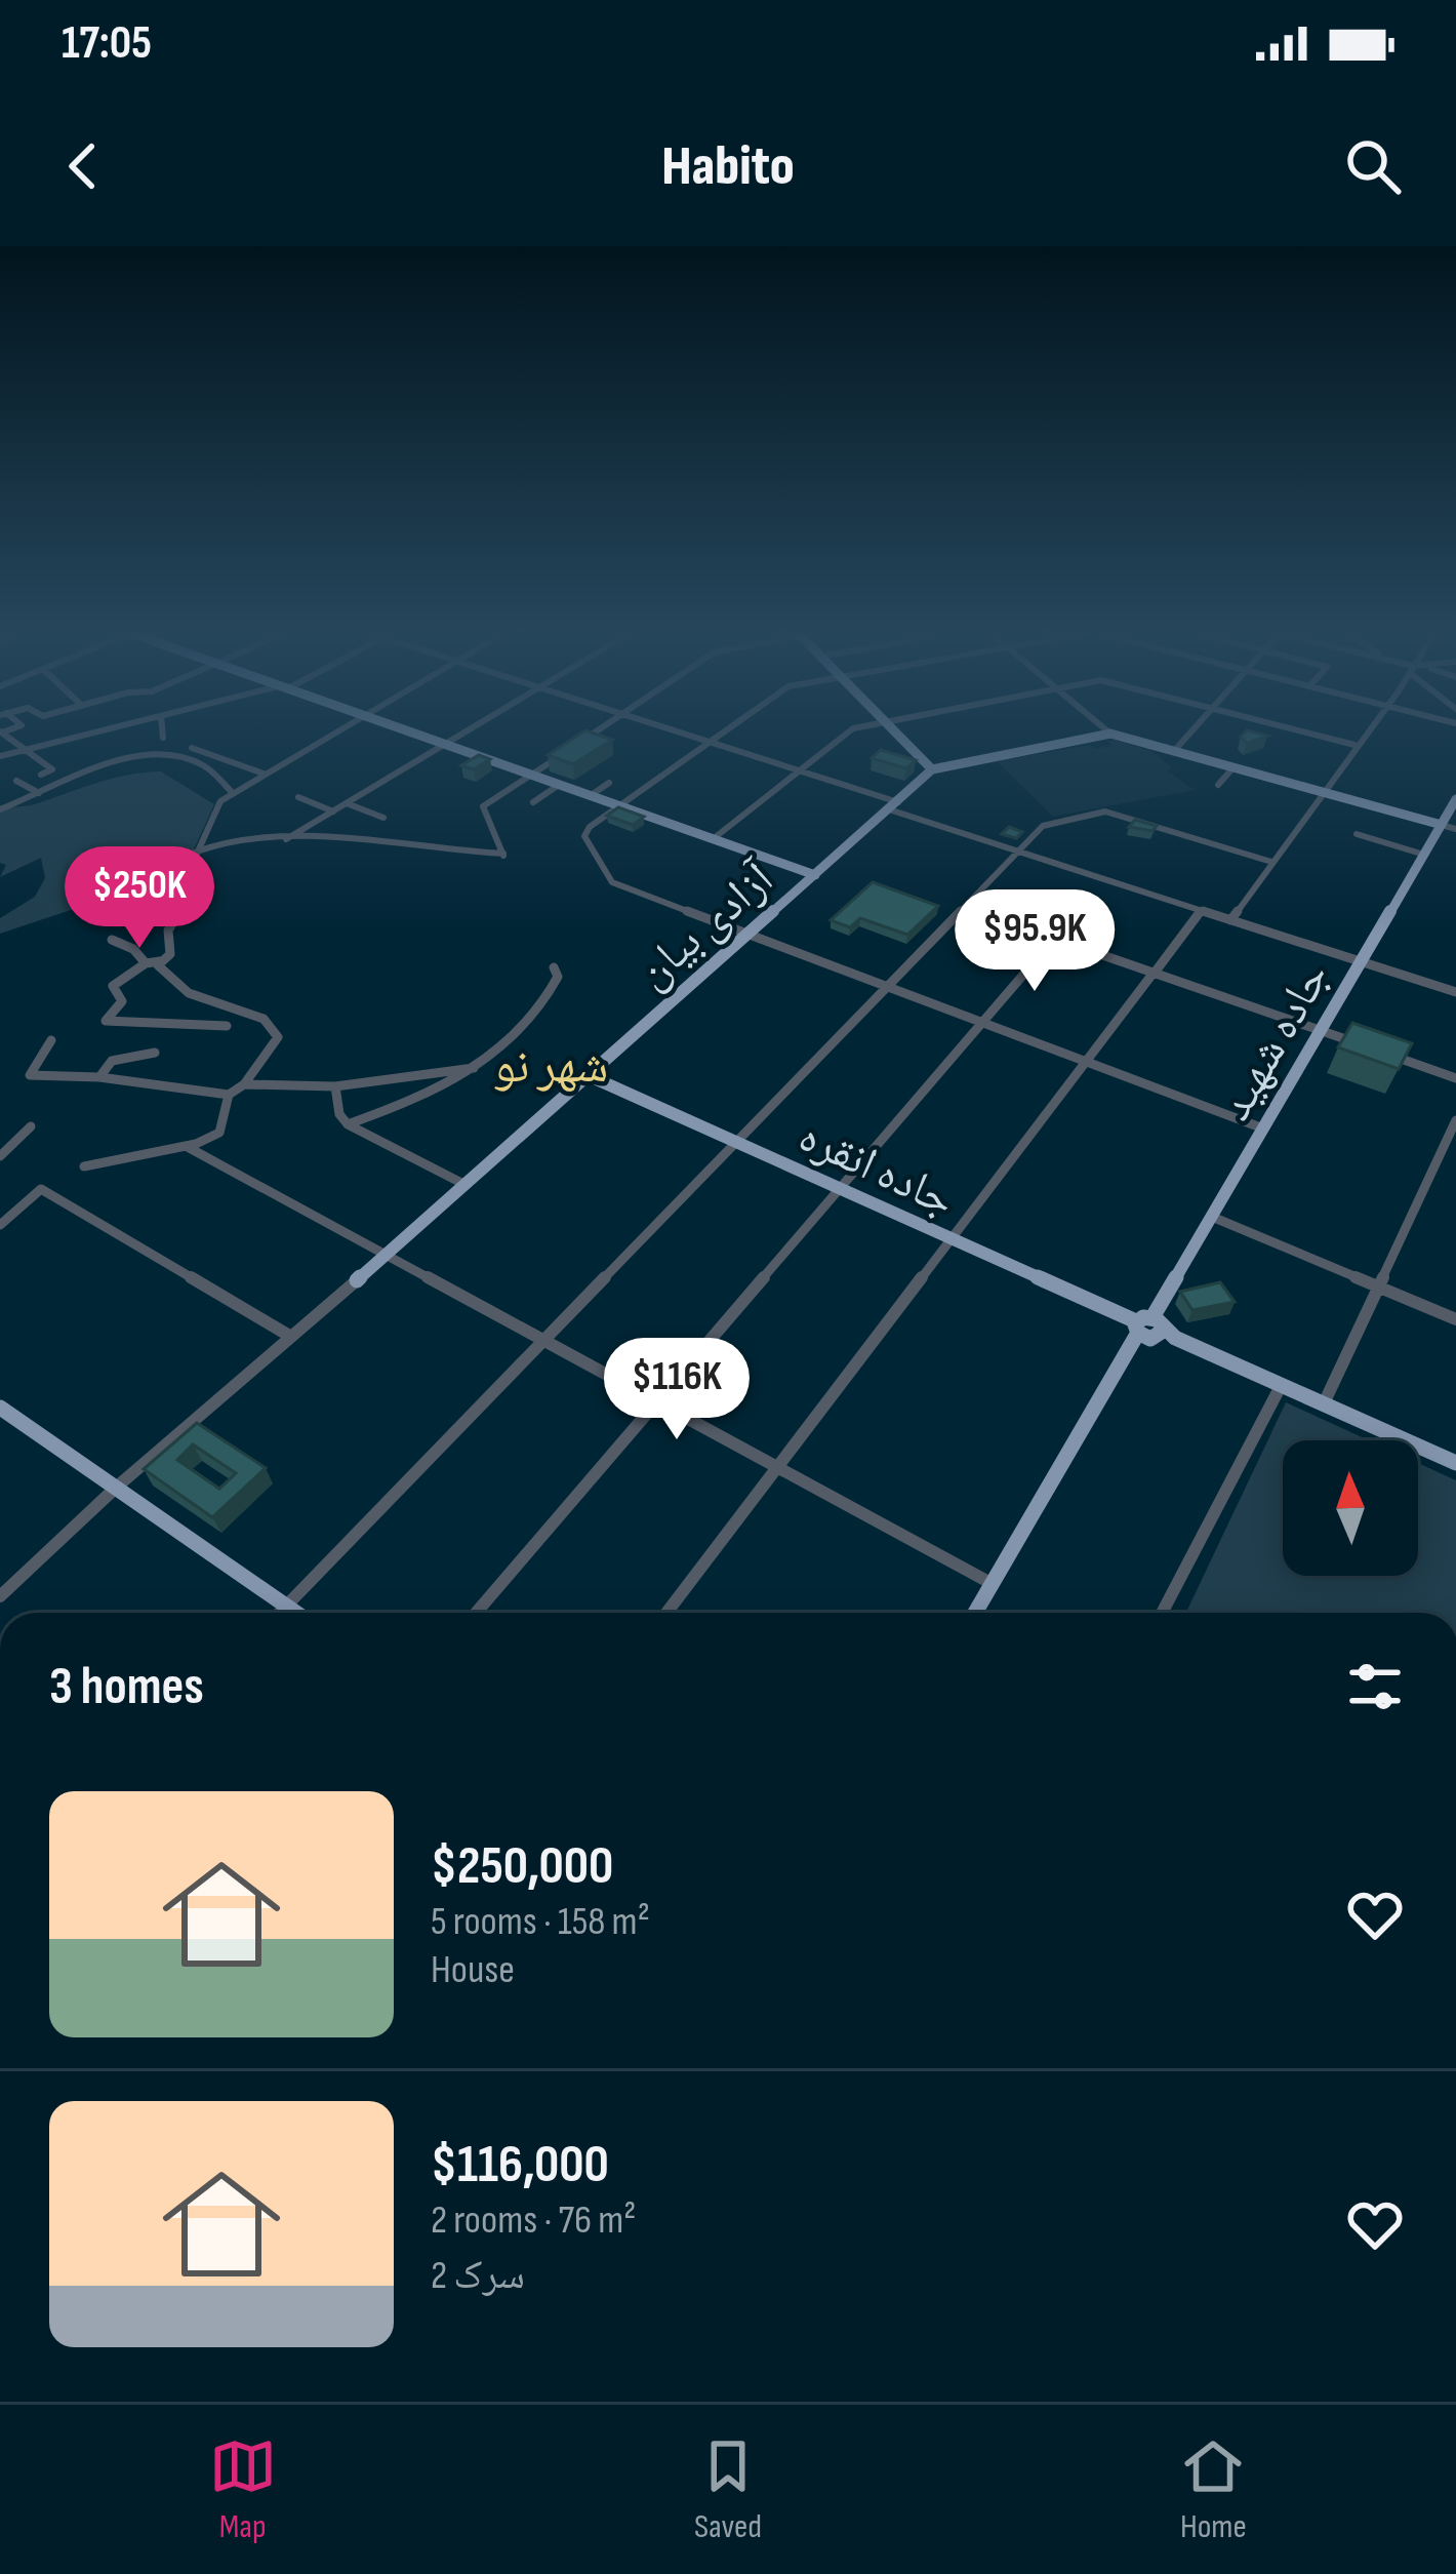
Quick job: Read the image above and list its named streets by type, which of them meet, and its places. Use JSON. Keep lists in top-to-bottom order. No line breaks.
{"streets":{"main road":["آزادی بیان","جاده شهید","جاده انقره"]},"crossings":[["آزادی بیان","جاده انقره"],["جاده شهید","جاده انقره"]],"districts":["شهر نو"],"north":"top","page":{"status":"17:05","header":"Habito","price":["$250K","$95.9K","$116K"],"heading":"3 homes","list":[{"name":"$250,000","note":"5 rooms · 158 m² · House"},{"name":"$116,000","note":"2 rooms · 76 m² · سرک 2"}],"tabs":["Map","Saved","Home"]}}
